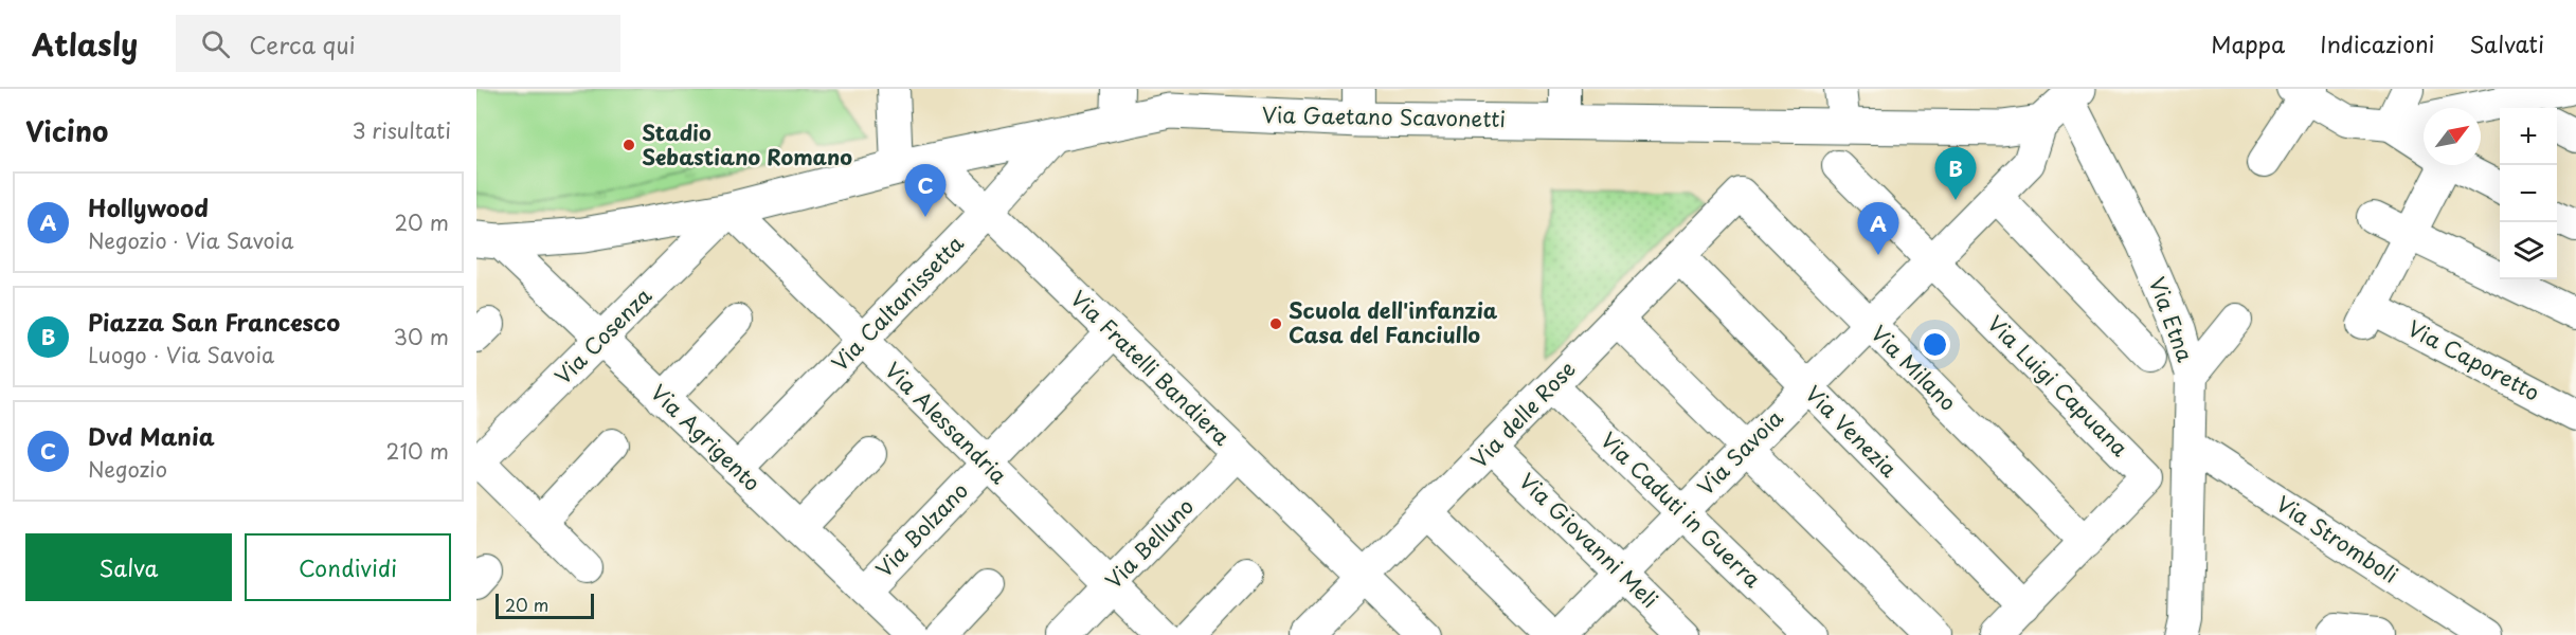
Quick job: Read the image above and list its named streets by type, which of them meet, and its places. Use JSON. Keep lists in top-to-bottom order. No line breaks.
{"streets":{"main road":["Via Gaetano Scavonetti"],"street":["Via Caltanissetta","Via Etna","Via Cosenza","Via Caporetto","Via Fratelli Bandiera","Via Milano","Via Luigi Capuana","Via delle Rose","Via Alessandria","Via Venezia","Via Agrigento","Via Savoia","Via Caduti in Guerra","Via Bolzano","Via Stromboli","Via Giovanni Meli","Via Belluno"]},"crossings":[["Via Gaetano Scavonetti","Via Caltanissetta"],["Via Gaetano Scavonetti","Via Cosenza"],["Via Gaetano Scavonetti","Via Fratelli Bandiera"],["Via Gaetano Scavonetti","Via Alessandria"],["Via Gaetano Scavonetti","Via Agrigento"],["Via Gaetano Scavonetti","Via Savoia"],["Via Caltanissetta","Via Fratelli Bandiera"],["Via Caltanissetta","Via Alessandria"],["Via Caltanissetta","Via Agrigento"],["Via Etna","Via Stromboli"],["Via Cosenza","Via Alessandria"],["Via Cosenza","Via Agrigento"],["Via Fratelli Bandiera","Via delle Rose"],["Via Fratelli Bandiera","Via Bolzano"],["Via Fratelli Bandiera","Via Belluno"],["Via Milano","Via Luigi Capuana"],["Via Milano","Via delle Rose"],["Via Milano","Via Savoia"],["Via Luigi Capuana","Via Savoia"],["Via delle Rose","Via Venezia"],["Via delle Rose","Via Caduti in Guerra"],["Via delle Rose","Via Giovanni Meli"],["Via Alessandria","Via Bolzano"],["Via Alessandria","Via Belluno"],["Via Venezia","Via Savoia"],["Via Agrigento","Via Bolzano"],["Via Savoia","Via Caduti in Guerra"],["Via Savoia","Via Giovanni Meli"]],"places":["Stadio Sebastiano Romano","Scuola dell'infanzia Casa del Fanciullo"],"scale_bar":"20 m","north":"top right","page":{"header":"Atlasly","search":"Cerca qui","nav":["Mappa","Indicazioni","Salvati"],"heading":["Vicino","3 risultati"],"map_buttons":["+","−"],"pins":["B","C","A"],"list":[{"mark":"A","name":"Hollywood","note":"Negozio · Via Savoia","value":"20 m"},{"mark":"B","name":"Piazza San Francesco","note":"Luogo · Via Savoia","value":"30 m"},{"mark":"C","name":"Dvd Mania","note":"Negozio","value":"210 m"}],"buttons":["Salva","Condividi"],"scale":"20 m"}}
